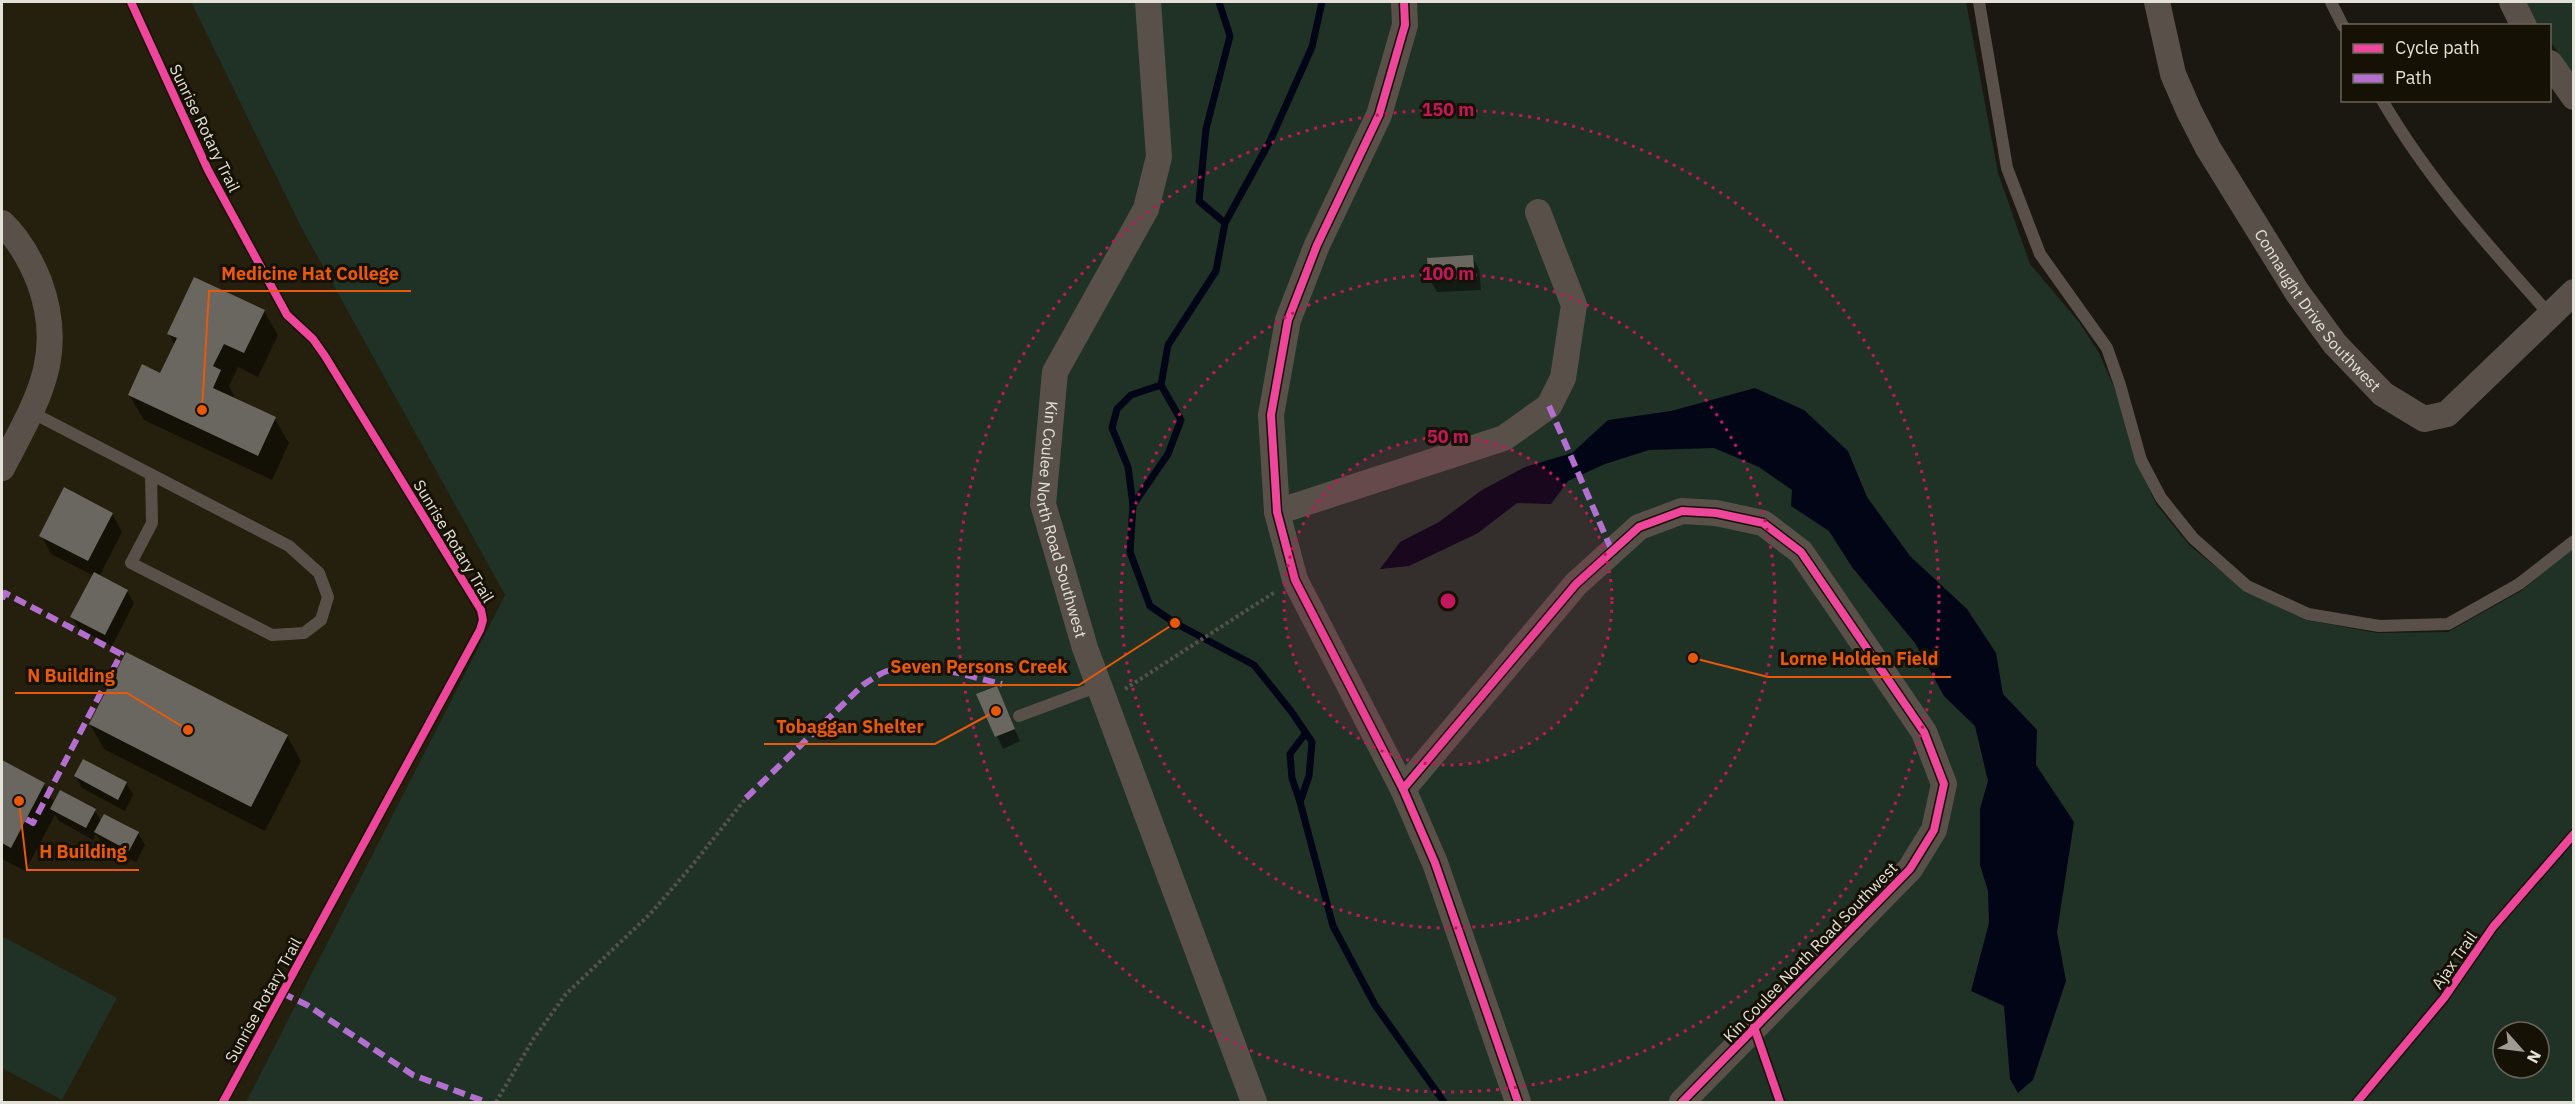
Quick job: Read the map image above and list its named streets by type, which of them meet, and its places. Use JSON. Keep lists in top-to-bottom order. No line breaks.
{"streets":{"street":["Connaught Drive Southwest","Kin Coulee North Road Southwest"],"cycle path":["Sunrise Rotary Trail","Ajax Trail"]},"places":["Medicine Hat College","Seven Persons Creek","Lorne Holden Field","Tobaggan Shelter","N Building","H Building"],"legend":["Cycle path","Path"],"north":"bottom right","rings":["150 m","100 m","50 m"]}
